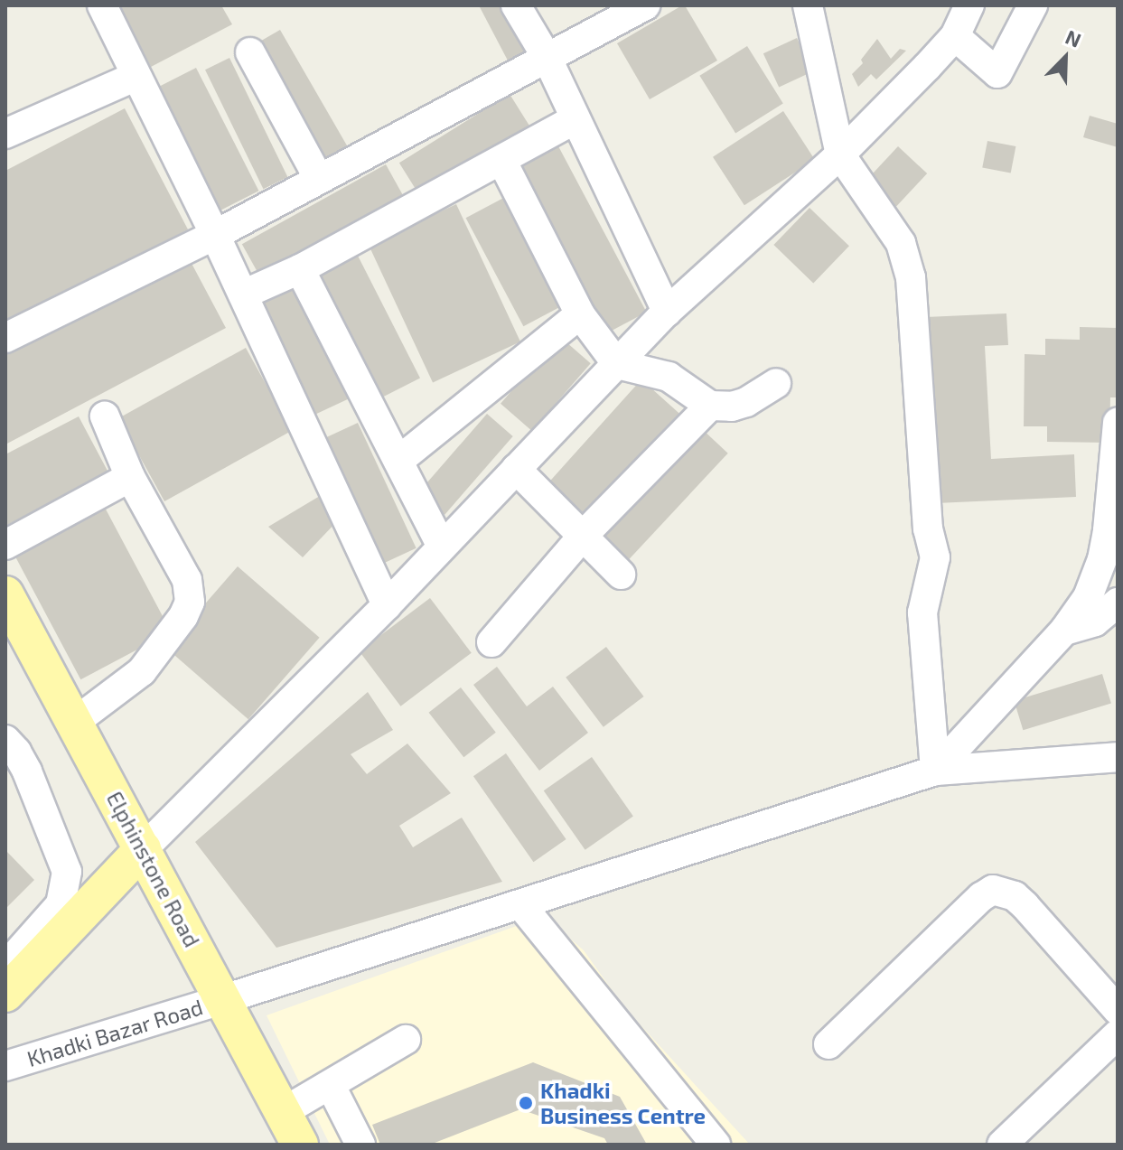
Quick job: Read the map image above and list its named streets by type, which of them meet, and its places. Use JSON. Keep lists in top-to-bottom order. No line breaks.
{"streets":{"main road":["Elphinstone Road"],"street":["Khadki Bazar Road"]},"crossings":[["Elphinstone Road","Khadki Bazar Road"]],"places":["Khadki Business Centre"],"north":"top right"}
